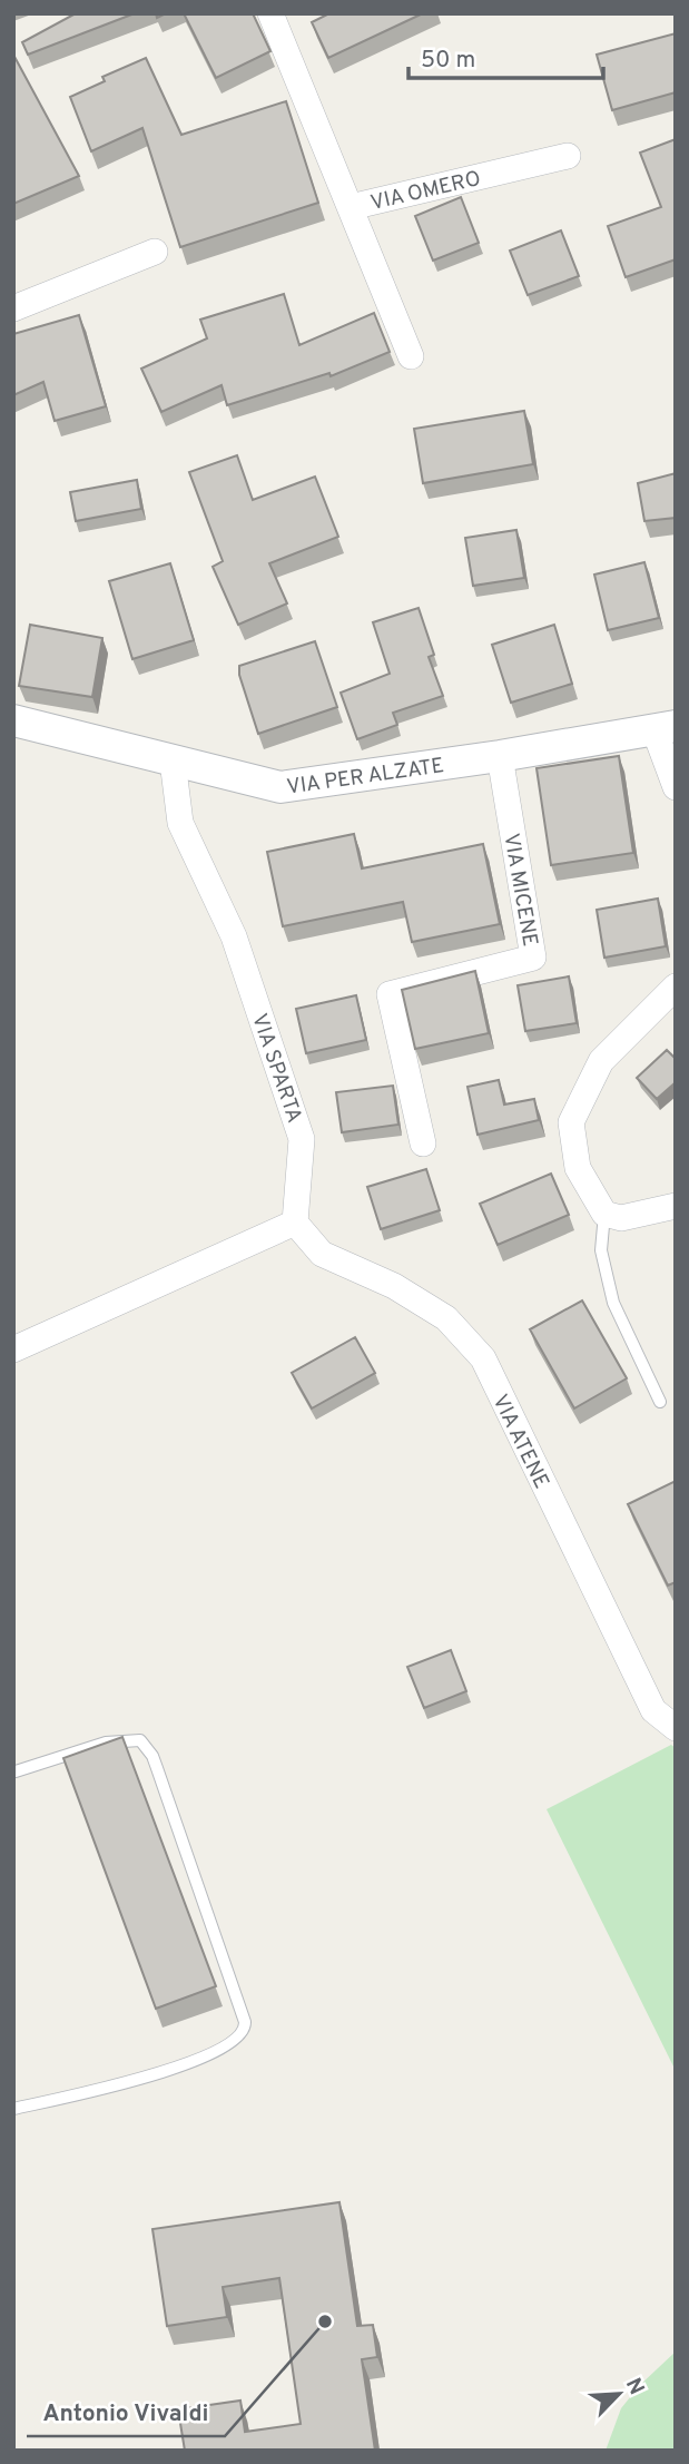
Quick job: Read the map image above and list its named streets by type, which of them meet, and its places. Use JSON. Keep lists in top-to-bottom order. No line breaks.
{"streets":{"street":["VIA OMERO","VIA PER ALZATE","VIA MICENE","VIA SPARTA","VIA ATENE"]},"crossings":[["VIA PER ALZATE","VIA MICENE"],["VIA PER ALZATE","VIA SPARTA"],["VIA SPARTA","VIA ATENE"]],"places":["Antonio Vivaldi"],"scale_bar":"50 m","north":"top right"}
